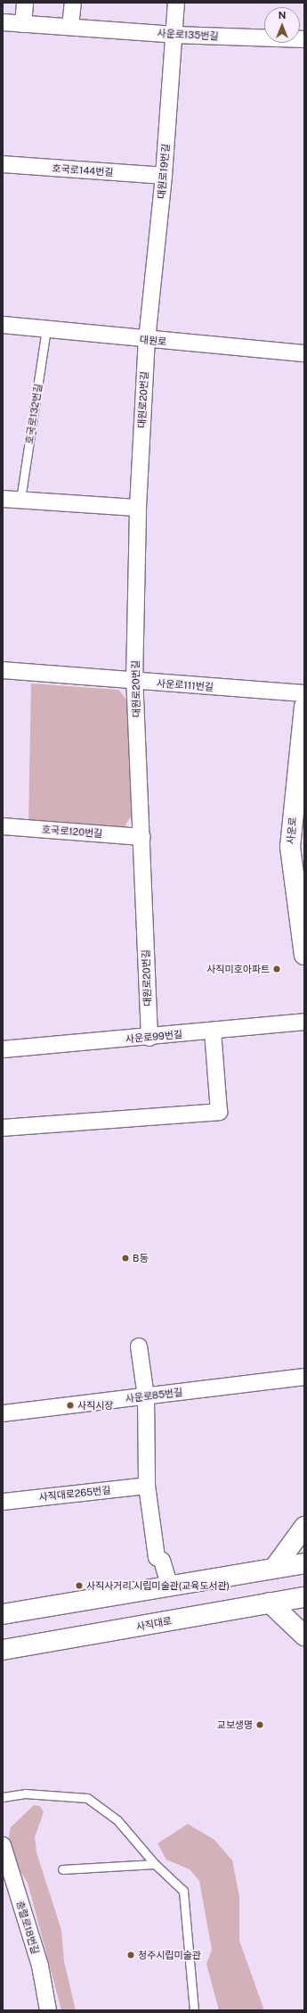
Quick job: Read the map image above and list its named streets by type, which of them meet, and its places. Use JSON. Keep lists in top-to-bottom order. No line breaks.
{"streets":{"main road":["사운로","사직대로"],"street":["사운로135번길","호국로144번길","대원로19번길","대원로","대원로20번길","사운로111번길","호국로120번길","사운로99번길","사운로85번길","사직대로265번길","충렬로18번길"],"lane":["호국로132번길"]},"crossings":[["사운로135번길","대원로19번길"],["호국로144번길","대원로19번길"],["대원로19번길","대원로"],["대원로19번길","대원로20번길"],["대원로","대원로20번길"],["대원로","호국로132번길"],["대원로20번길","사운로111번길"],["대원로20번길","호국로120번길"],["대원로20번길","사운로99번길"]],"places":["사직미호아파트","B동","사직시장","사직사거리.시립미술관(교육도서관)","교보생명","청주시립미술관"],"north":"top"}
